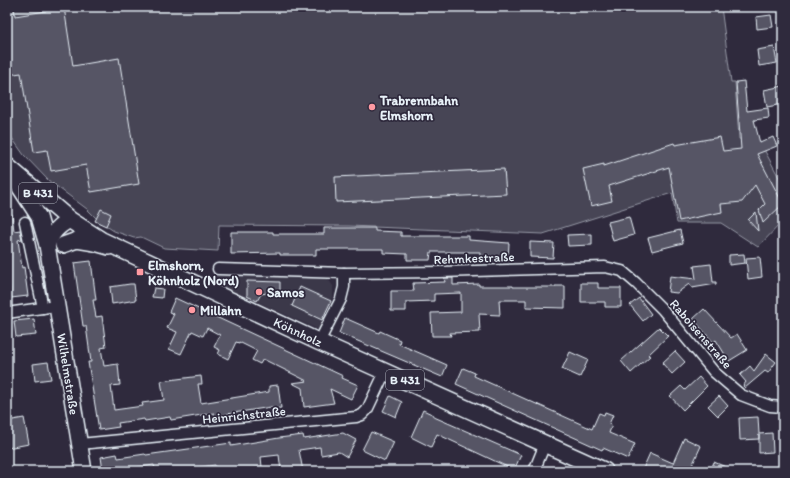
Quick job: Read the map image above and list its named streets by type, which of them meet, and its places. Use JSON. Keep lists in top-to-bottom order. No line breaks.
{"streets":{"main road":["B 431","Köhnholz","Wilhelmstraße"],"street":["Rehmkestraße","Raboisenstraße","Heinrichstraße"]},"crossings":[["Rehmkestraße","Raboisenstraße"],["Köhnholz","Wilhelmstraße"],["Köhnholz","Heinrichstraße"],["Wilhelmstraße","Heinrichstraße"]],"places":{"other":["Trabrennbahn Elmshorn","Samos","Millahn"],"transit":["Elmshorn, Köhnholz (Nord)"]}}
